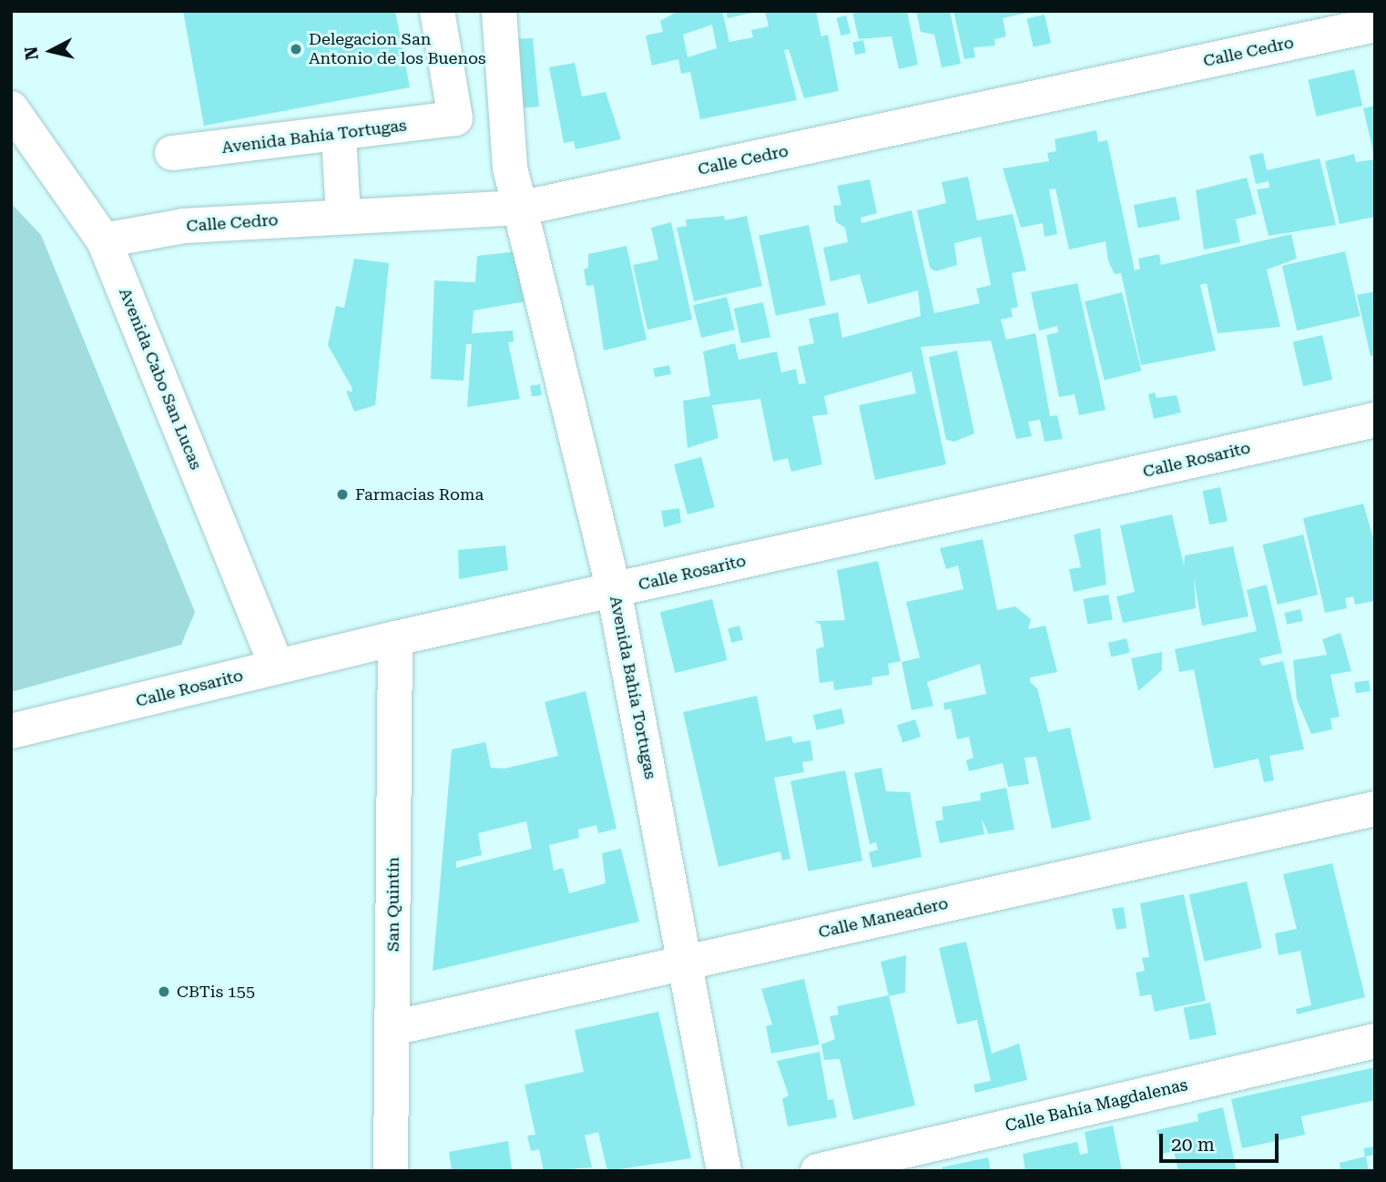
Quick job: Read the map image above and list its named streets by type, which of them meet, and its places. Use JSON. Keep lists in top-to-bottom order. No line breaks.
{"streets":{"street":["Calle Cedro","Avenida Bahía Tortugas","Avenida Cabo San Lucas","Calle Rosarito","San Quintín","Calle Maneadero","Calle Bahía Magdalenas"]},"crossings":[["Calle Cedro","Avenida Bahía Tortugas"],["Calle Cedro","Avenida Cabo San Lucas"],["Avenida Bahía Tortugas","Calle Rosarito"],["Avenida Bahía Tortugas","Calle Maneadero"],["Avenida Cabo San Lucas","Calle Rosarito"],["Calle Rosarito","San Quintín"],["San Quintín","Calle Maneadero"]],"places":["Delegacion San Antonio de los Buenos","Farmacias Roma","CBTis 155"],"scale_bar":"20 m","north":"left"}
